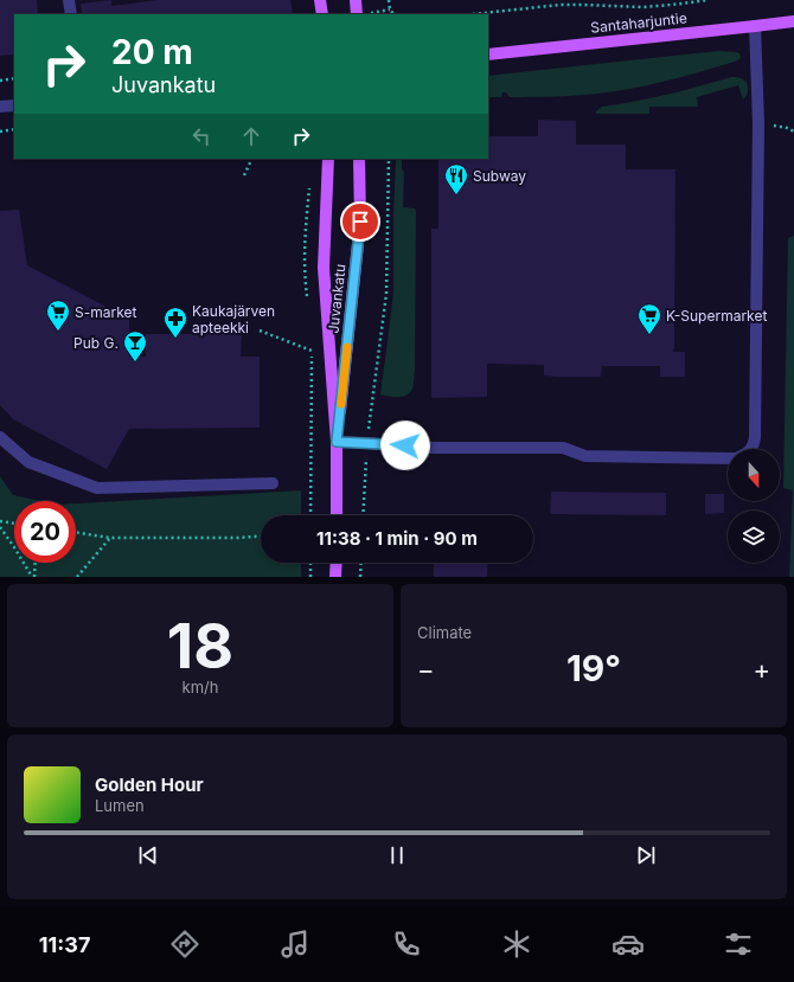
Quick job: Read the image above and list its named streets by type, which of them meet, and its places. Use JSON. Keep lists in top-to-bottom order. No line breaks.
{"streets":{"main road":["Santaharjuntie","Juvankatu"]},"places":{"restaurant":["Subway"],"supermarket":["S-market","K-Supermarket"],"pharmacy":["Kaukajärven apteekki"],"bar":["Pub G."]},"north":"bottom","page":{"turn":["20 m","Juvankatu"],"limit":"20","trip":"11:38 · 1 min · 90 m","tile":[["18","km/h"],"Climate"],"heat":["−","19°","+"],"song":["Golden Hour","Lumen"],"tabs":"11:37"}}
